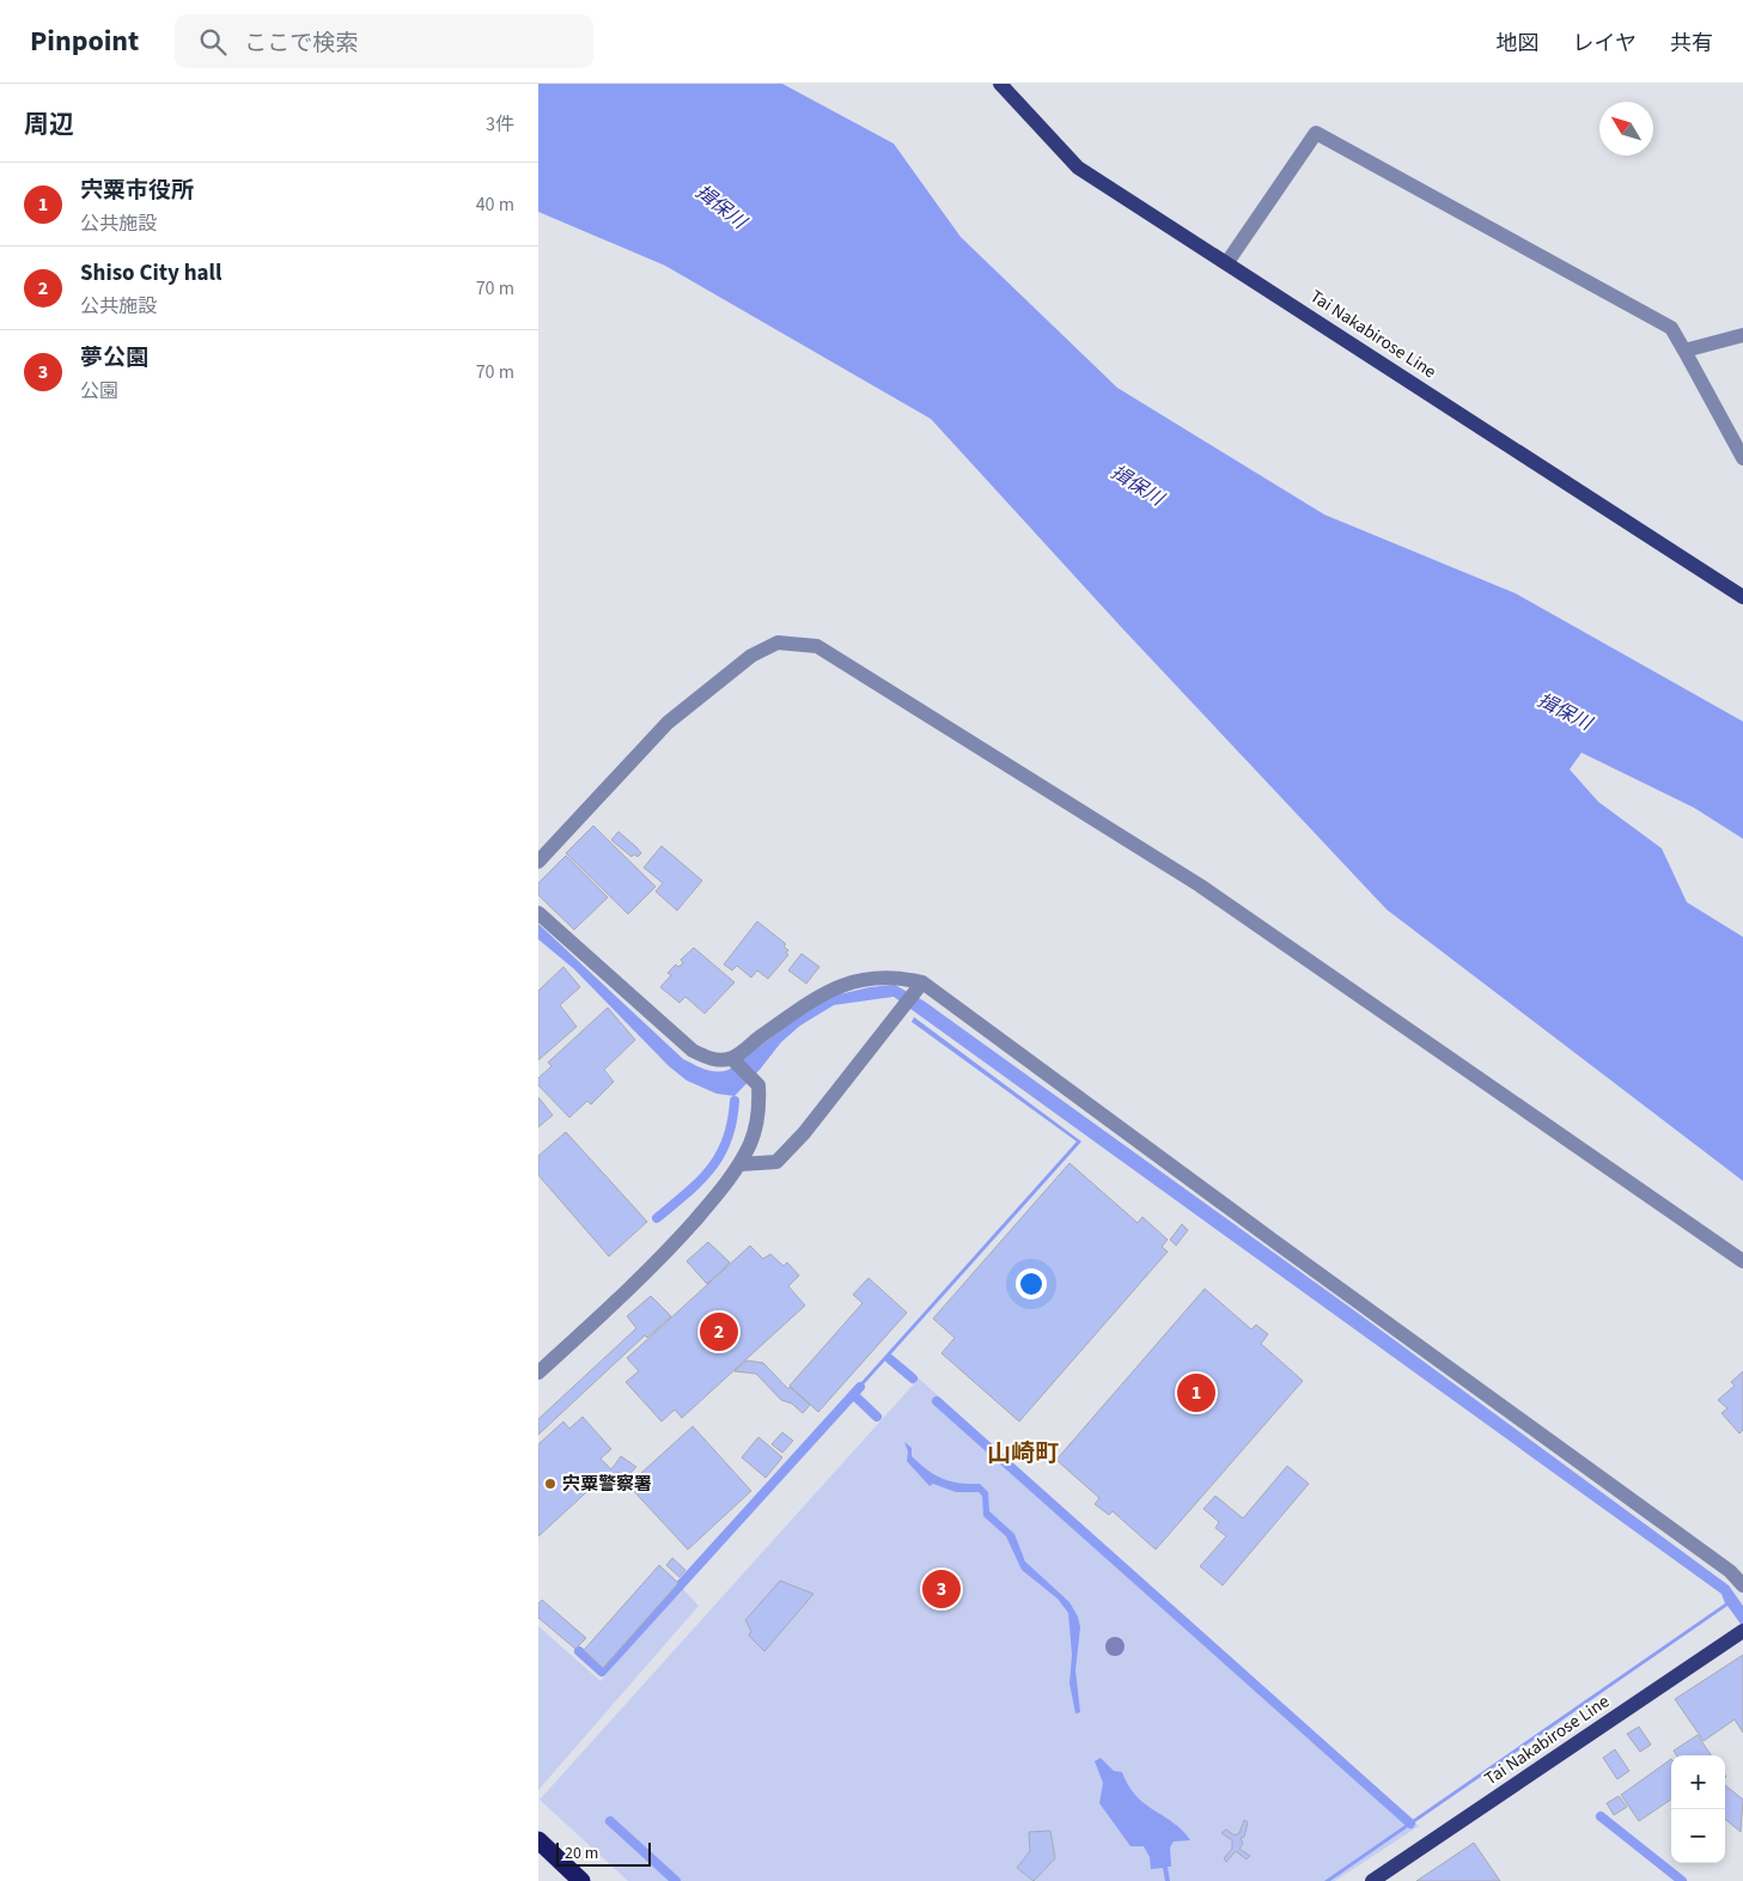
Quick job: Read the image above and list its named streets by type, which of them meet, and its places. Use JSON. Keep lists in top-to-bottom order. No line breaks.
{"streets":{"main road":["Tai Nakabirose Line"]},"districts":["山崎町"],"water":["揖保川"],"places":["宍粟警察署"],"scale_bar":"20 m","north":"top left","page":{"header":"Pinpoint","search":"ここで検索","nav":["地図","レイヤ","共有"],"heading":["周辺","3件"],"list":[{"mark":"1","name":"宍粟市役所","note":"公共施設","value":"40 m"},{"mark":"2","name":"Shiso City hall","note":"公共施設","value":"70 m"},{"mark":"3","name":"夢公園","note":"公園","value":"70 m"}],"pins":["2","1","3"],"map_buttons":["+","−"],"scale":"20 m"}}
